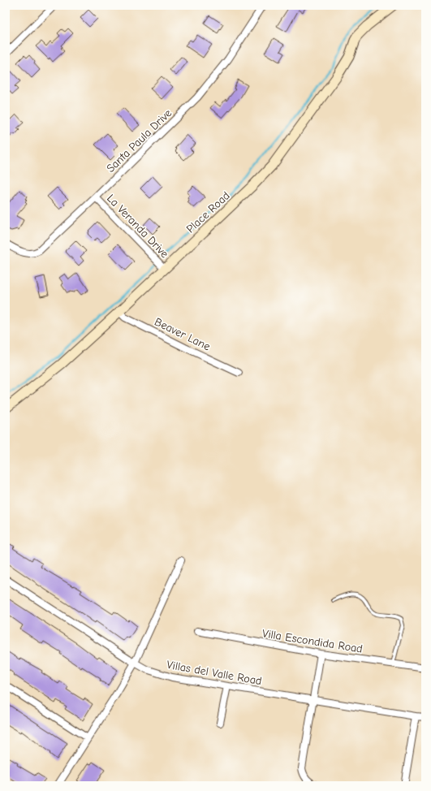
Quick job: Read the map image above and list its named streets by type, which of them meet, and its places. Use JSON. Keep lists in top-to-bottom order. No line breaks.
{"streets":{"street":["Santa Paula Drive","Place Road","La Veranda Drive","Beaver Lane","Villa Escondida Road","Villas del Valle Road"]},"crossings":[["Santa Paula Drive","La Veranda Drive"],["Place Road","La Veranda Drive"],["Place Road","Beaver Lane"]]}
